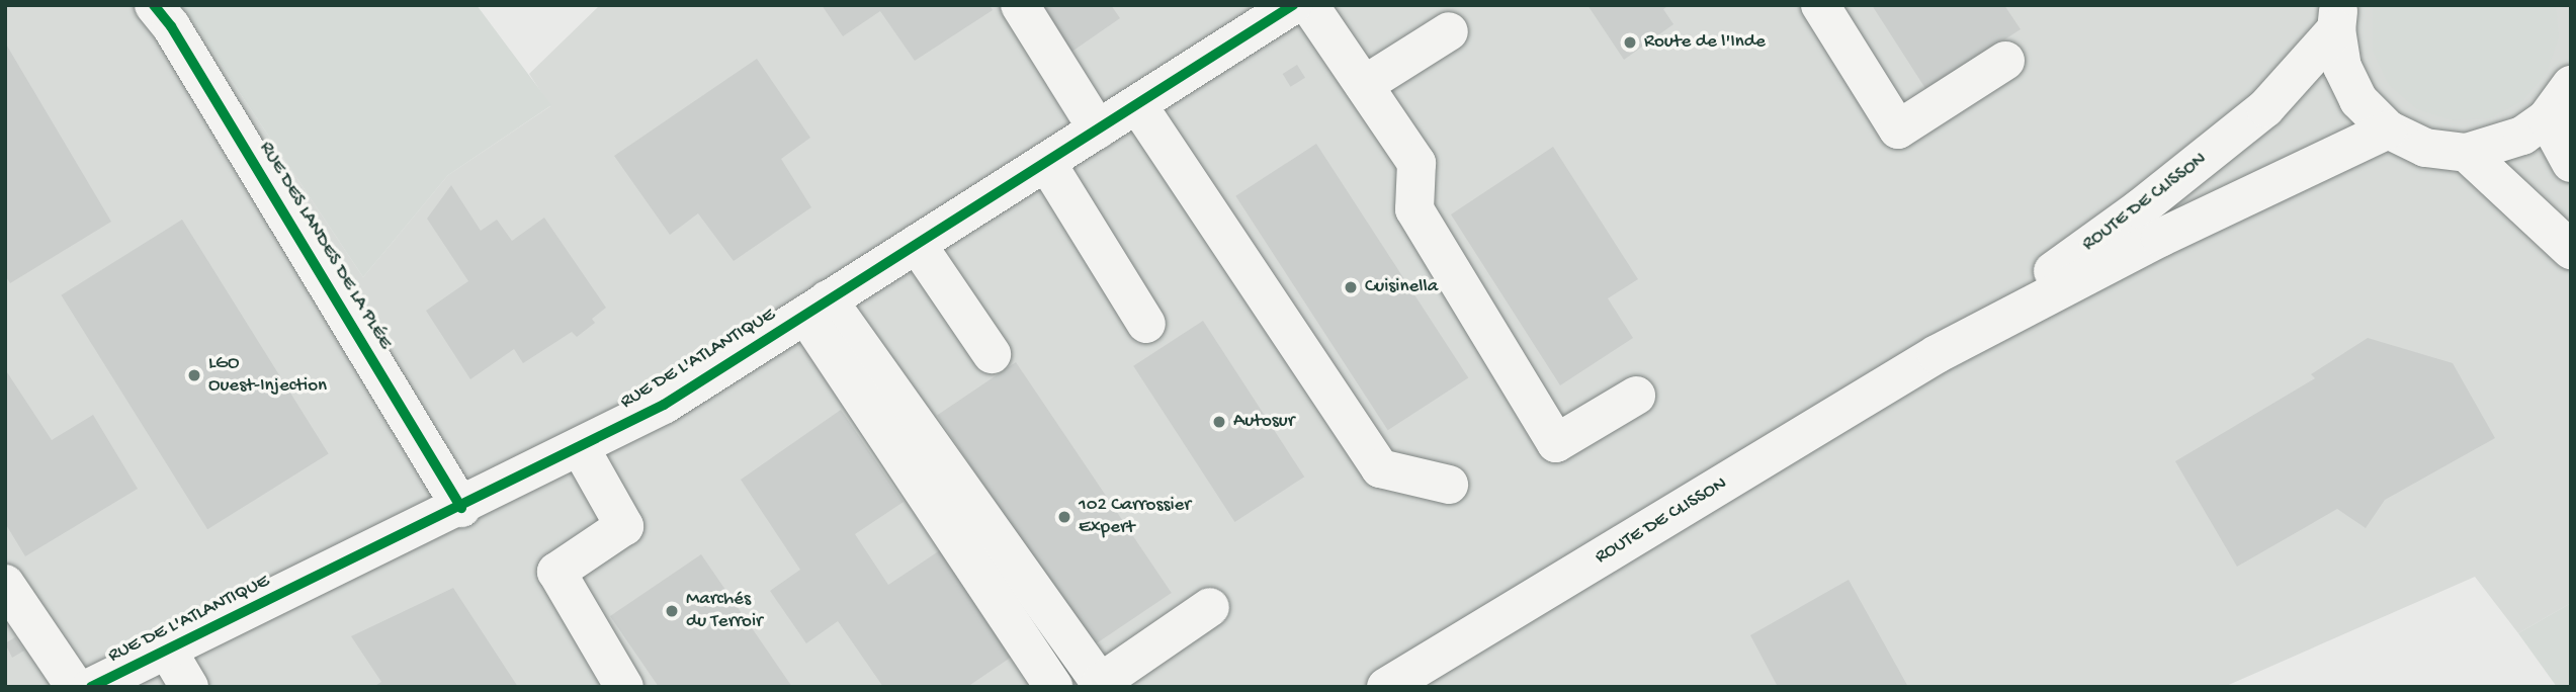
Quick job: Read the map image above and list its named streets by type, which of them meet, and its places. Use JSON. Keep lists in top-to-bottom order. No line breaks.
{"streets":{"main road":["ROUTE DE CLISSON","RUE DES LANDES DE LA PLÉE","RUE DE L'ATLANTIQUE"]},"crossings":[["RUE DES LANDES DE LA PLÉE","RUE DE L'ATLANTIQUE"]],"places":["Route de l'Inde","Cuisinella","LGO Ouest-Injection","Autosur","102 Carrossier Expert","Marchés du Terroir"]}
